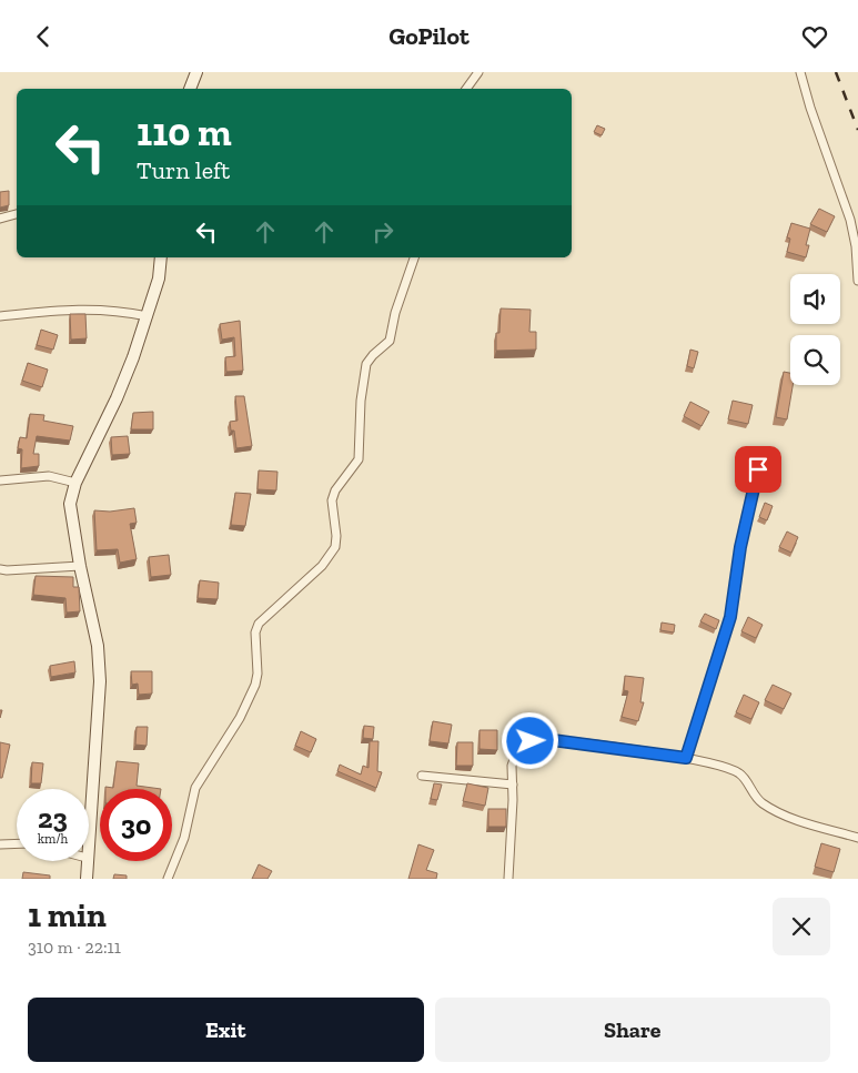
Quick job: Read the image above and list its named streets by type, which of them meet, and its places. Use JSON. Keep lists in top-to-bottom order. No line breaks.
{"page":{"header":"GoPilot","turn":["110 m","Turn left"],"speed":"23 km/h","limit":"30","heading":["1 min","310 m · 22:11"],"buttons":["Exit","Share"]}}
